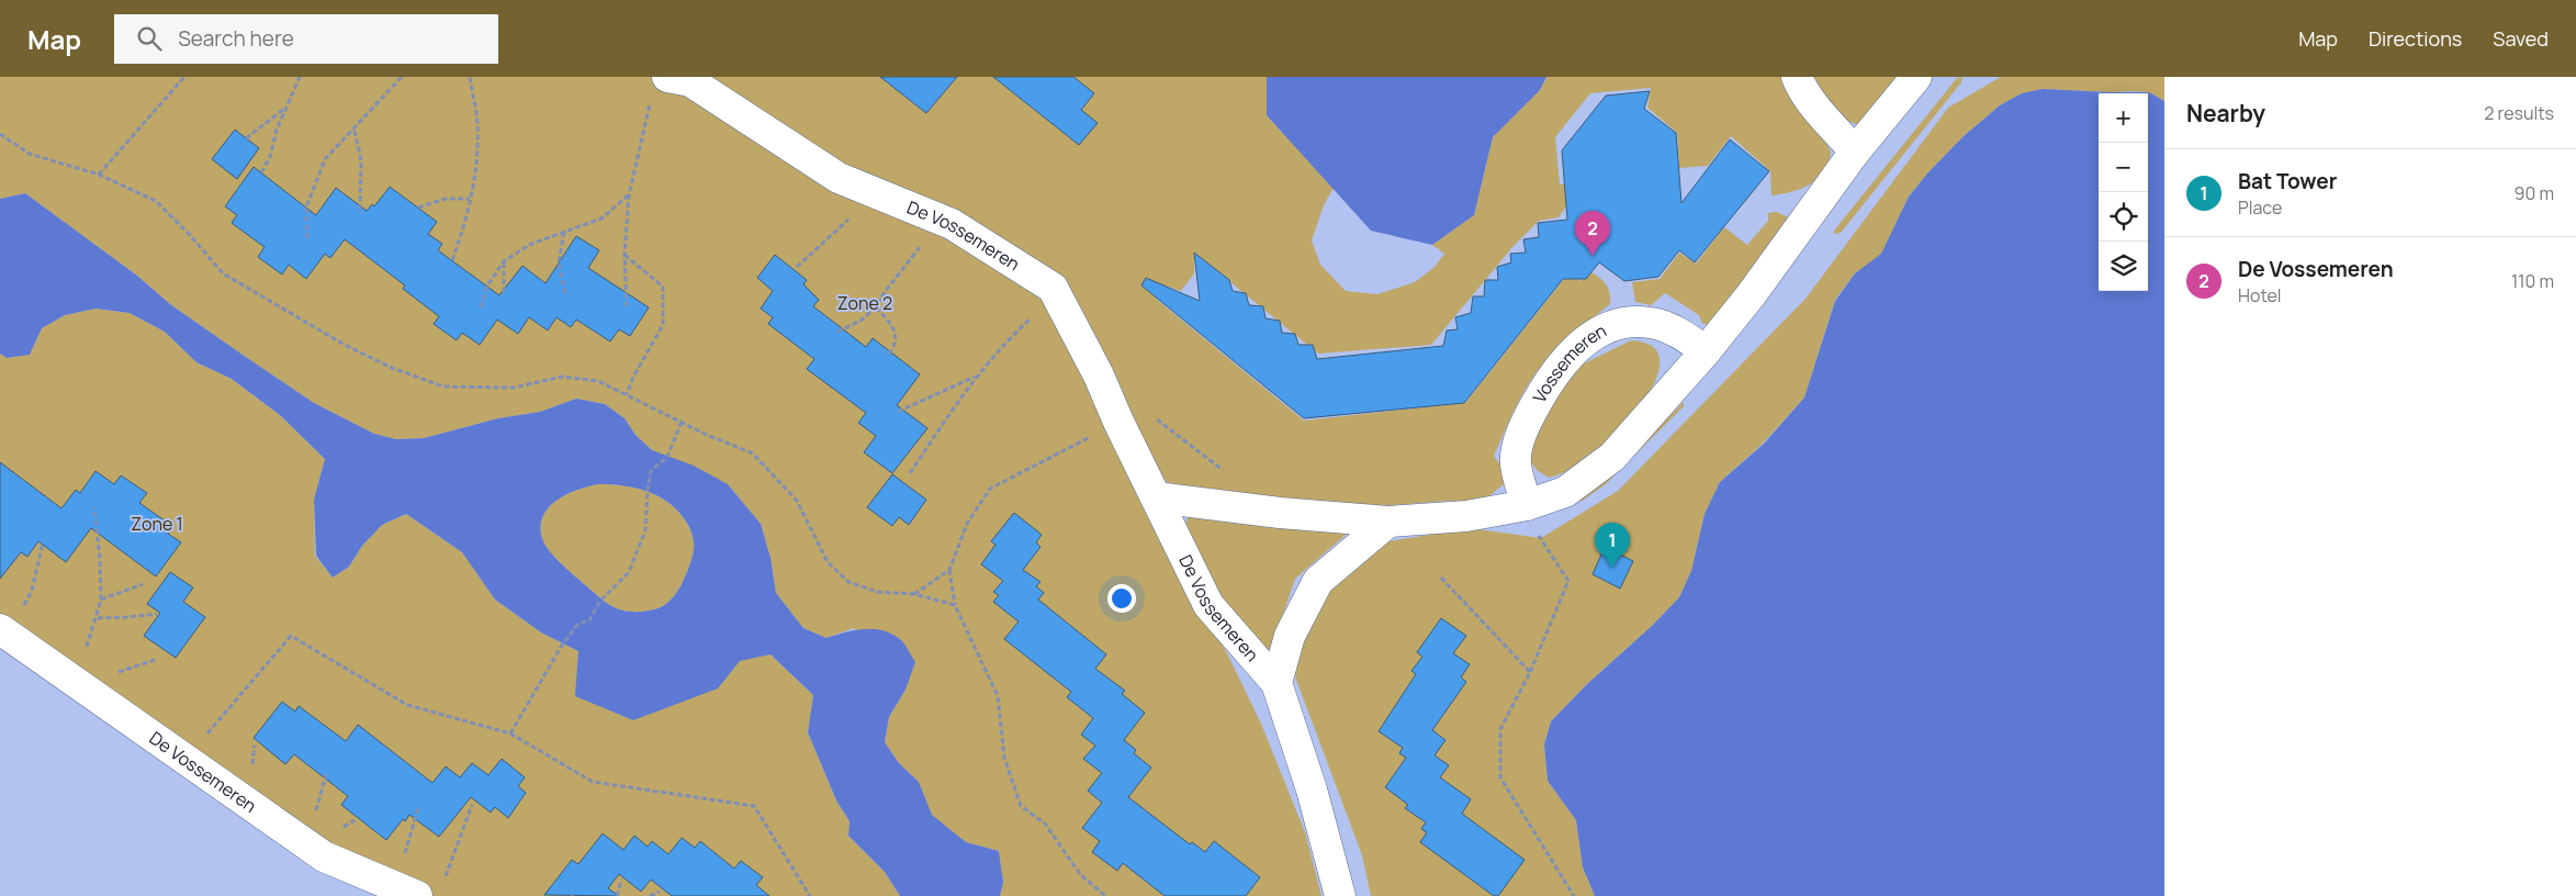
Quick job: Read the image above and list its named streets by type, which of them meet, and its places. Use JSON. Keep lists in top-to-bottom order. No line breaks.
{"streets":{"lane":["De Vossemeren","Vossemeren"]},"parks":["Zone 2","Zone 1"],"page":{"header":"Map","search":"Search here","nav":["Map","Directions","Saved"],"heading":["Nearby","2 results"],"map_buttons":["+","−"],"list":[{"mark":"1","name":"Bat Tower","note":"Place","value":"90 m"},{"mark":"2","name":"De Vossemeren","note":"Hotel","value":"110 m"}],"pins":["2","1"]}}
